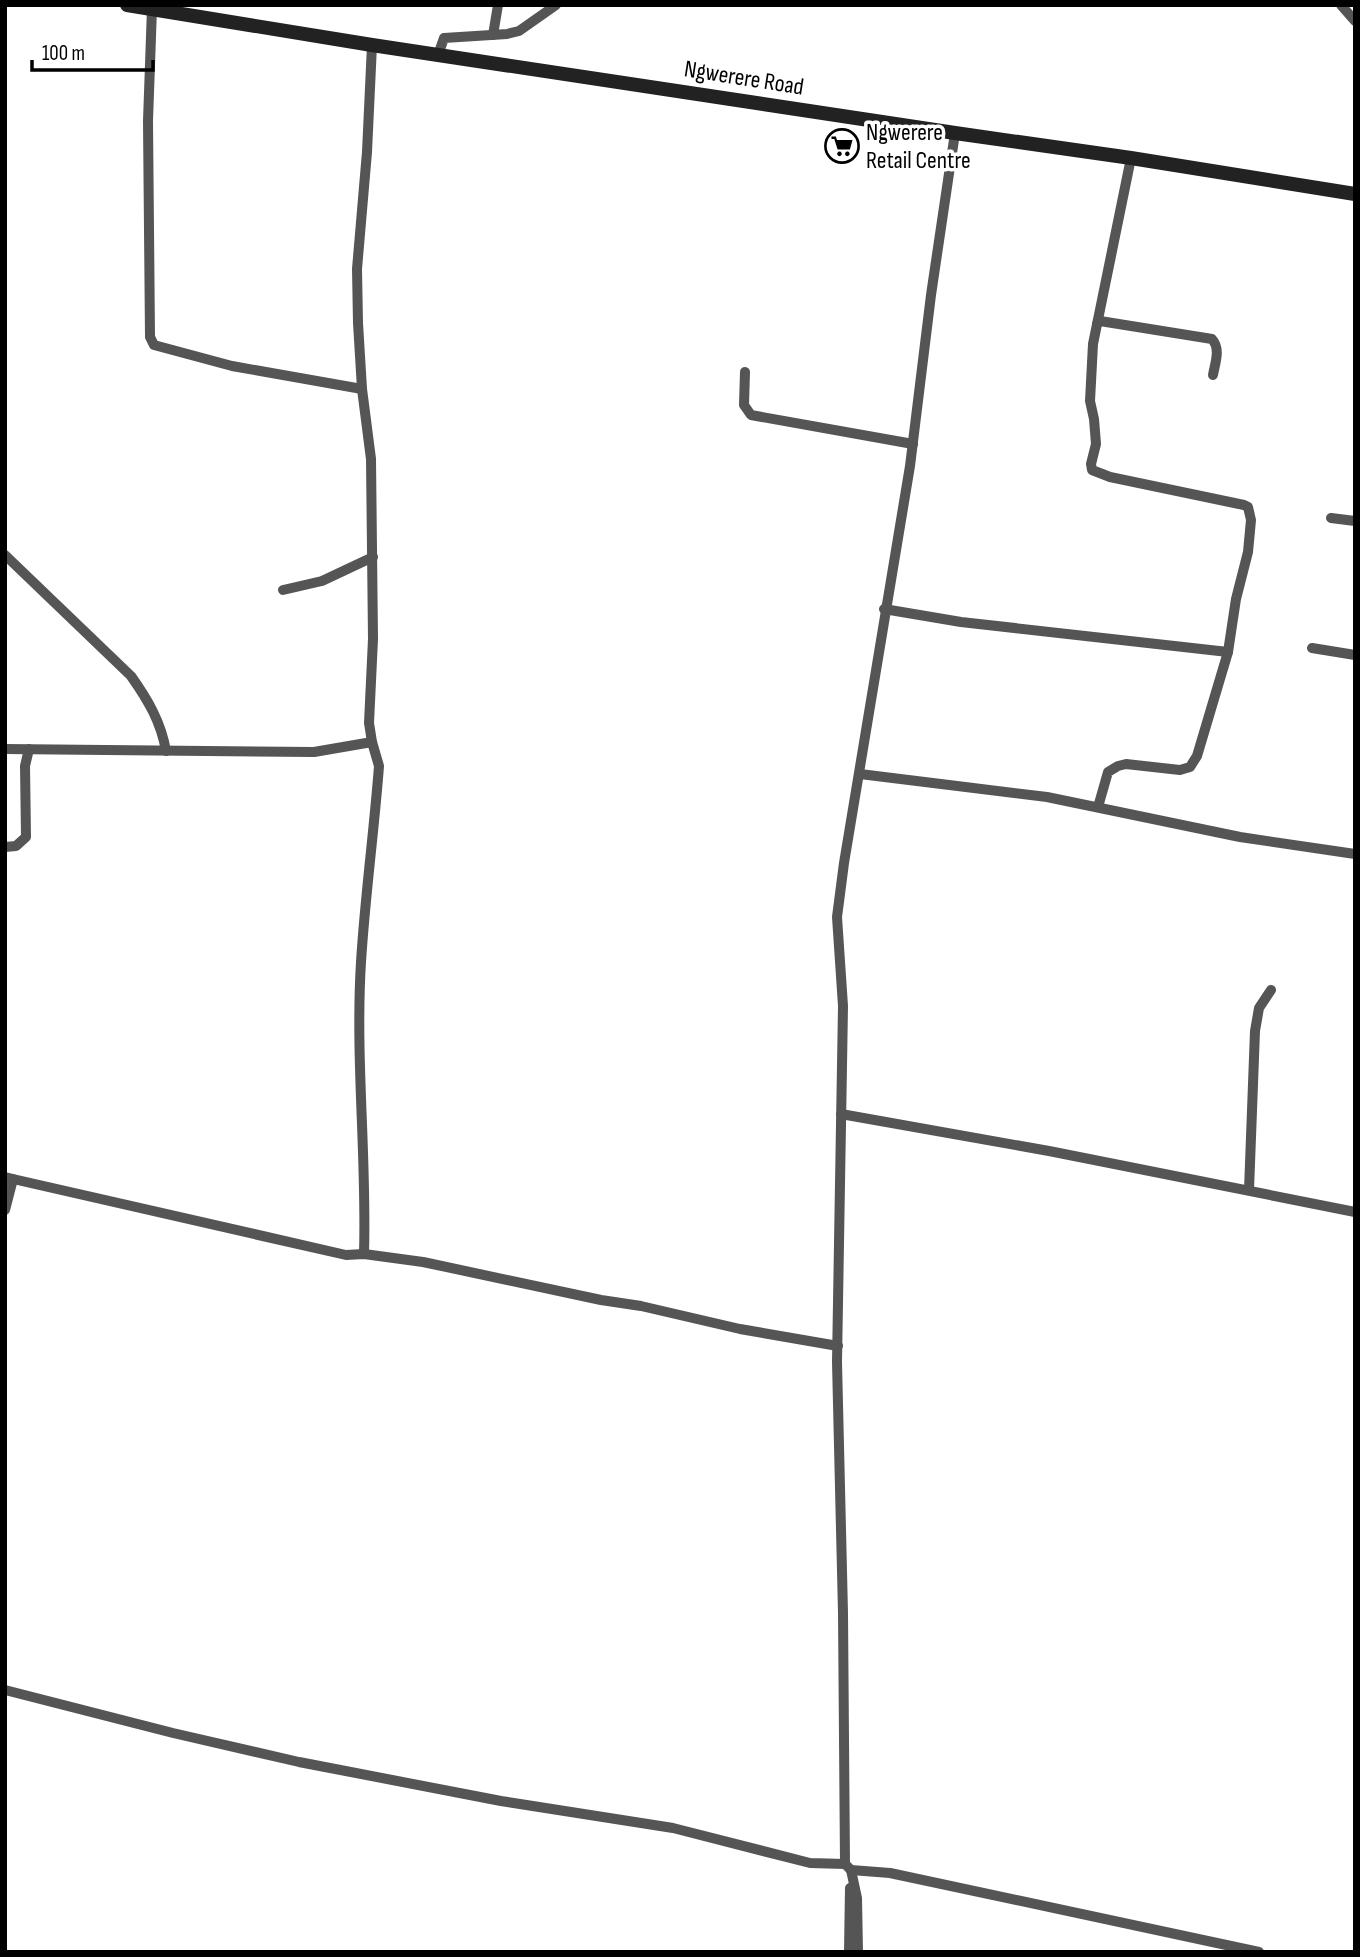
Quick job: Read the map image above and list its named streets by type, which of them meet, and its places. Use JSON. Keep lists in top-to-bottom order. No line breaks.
{"streets":{"main road":["Ngwerere Road"]},"places":{"supermarket":["Ngwerere Retail Centre"]},"scale_bar":"100 m"}
